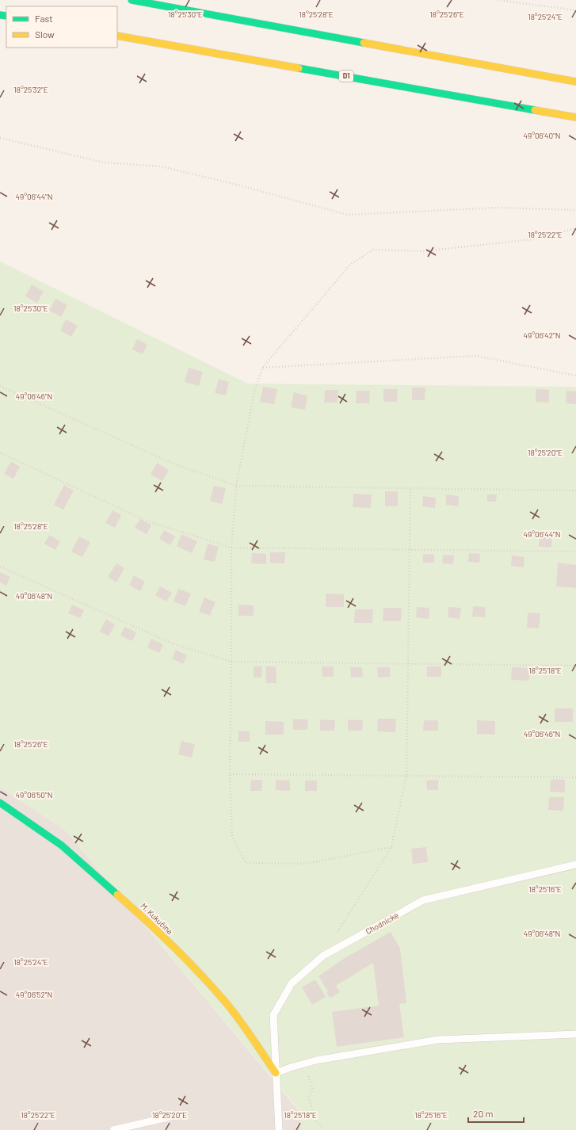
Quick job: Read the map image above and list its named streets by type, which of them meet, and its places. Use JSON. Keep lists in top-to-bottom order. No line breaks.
{"streets":{"main road":["D1","M. Kukučína"],"lane":["Chodnické"]},"crossings":[["M. Kukučína","Chodnické"]],"legend":["Fast","Slow"],"scale_bar":"20 m","coordinates":["18°25'30\"E","18°25'28\"E","18°25'26\"E","18°25'24\"E","18°25'32\"E","49°06'40\"N","49°06'44\"N","18°25'22\"E","49°06'42\"N","49°06'46\"N","18°25'20\"E","49°06'48\"N","18°25'18\"E","49°06'50\"N","18°25'16\"E","49°06'52\"N"]}
